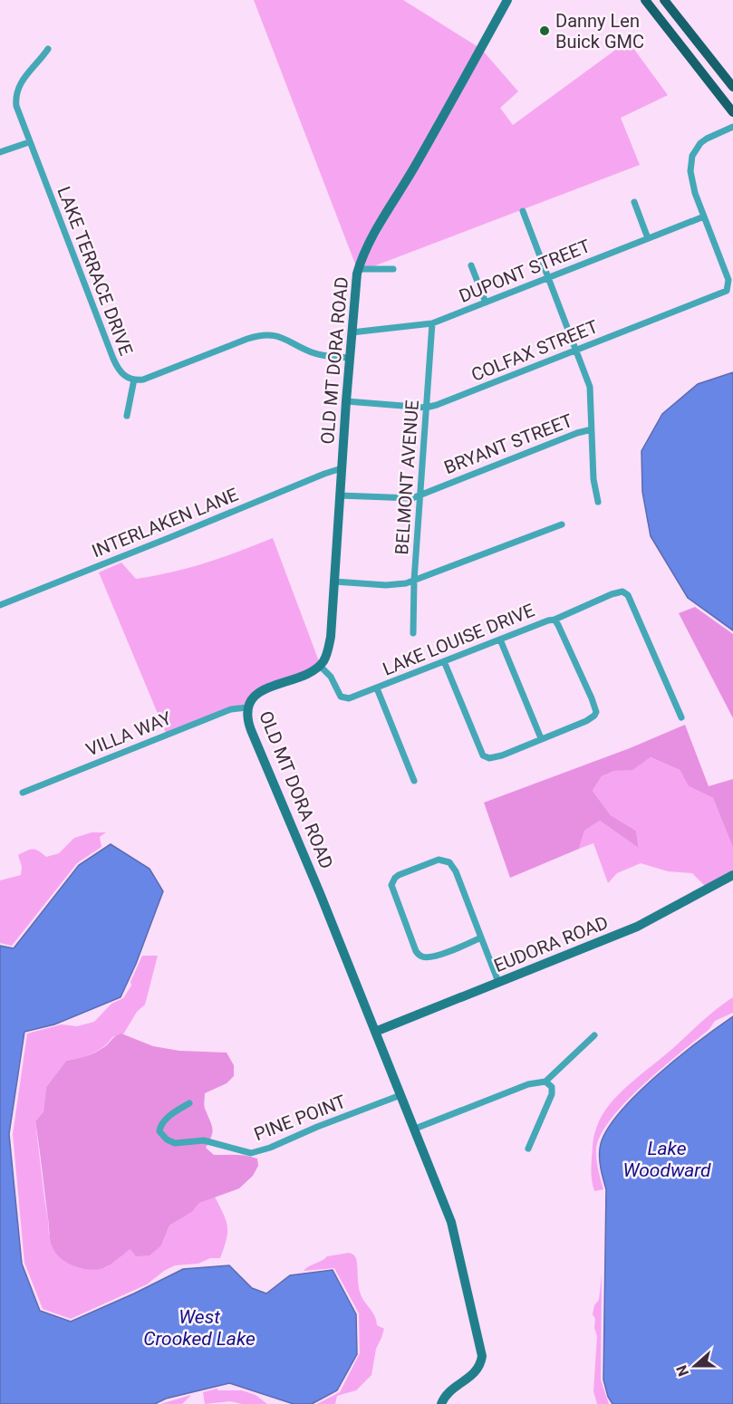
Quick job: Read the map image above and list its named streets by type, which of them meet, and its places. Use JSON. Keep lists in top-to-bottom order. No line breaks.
{"streets":{"street":["LAKE TERRACE DRIVE","DUPONT STREET","COLFAX STREET","OLD MT DORA ROAD","BRYANT STREET","BELMONT AVENUE","INTERLAKEN LANE","LAKE LOUISE DRIVE","VILLA WAY","EUDORA ROAD","PINE POINT"]},"crossings":[["LAKE TERRACE DRIVE","OLD MT DORA ROAD"],["DUPONT STREET","COLFAX STREET"],["DUPONT STREET","OLD MT DORA ROAD"],["DUPONT STREET","BELMONT AVENUE"],["COLFAX STREET","OLD MT DORA ROAD"],["COLFAX STREET","BELMONT AVENUE"],["OLD MT DORA ROAD","BRYANT STREET"],["OLD MT DORA ROAD","INTERLAKEN LANE"],["OLD MT DORA ROAD","LAKE LOUISE DRIVE"],["OLD MT DORA ROAD","VILLA WAY"],["OLD MT DORA ROAD","EUDORA ROAD"],["OLD MT DORA ROAD","PINE POINT"],["BRYANT STREET","BELMONT AVENUE"]],"water":["Lake Woodward","West Crooked Lake"],"places":["Danny Len Buick GMC"],"north":"left"}
